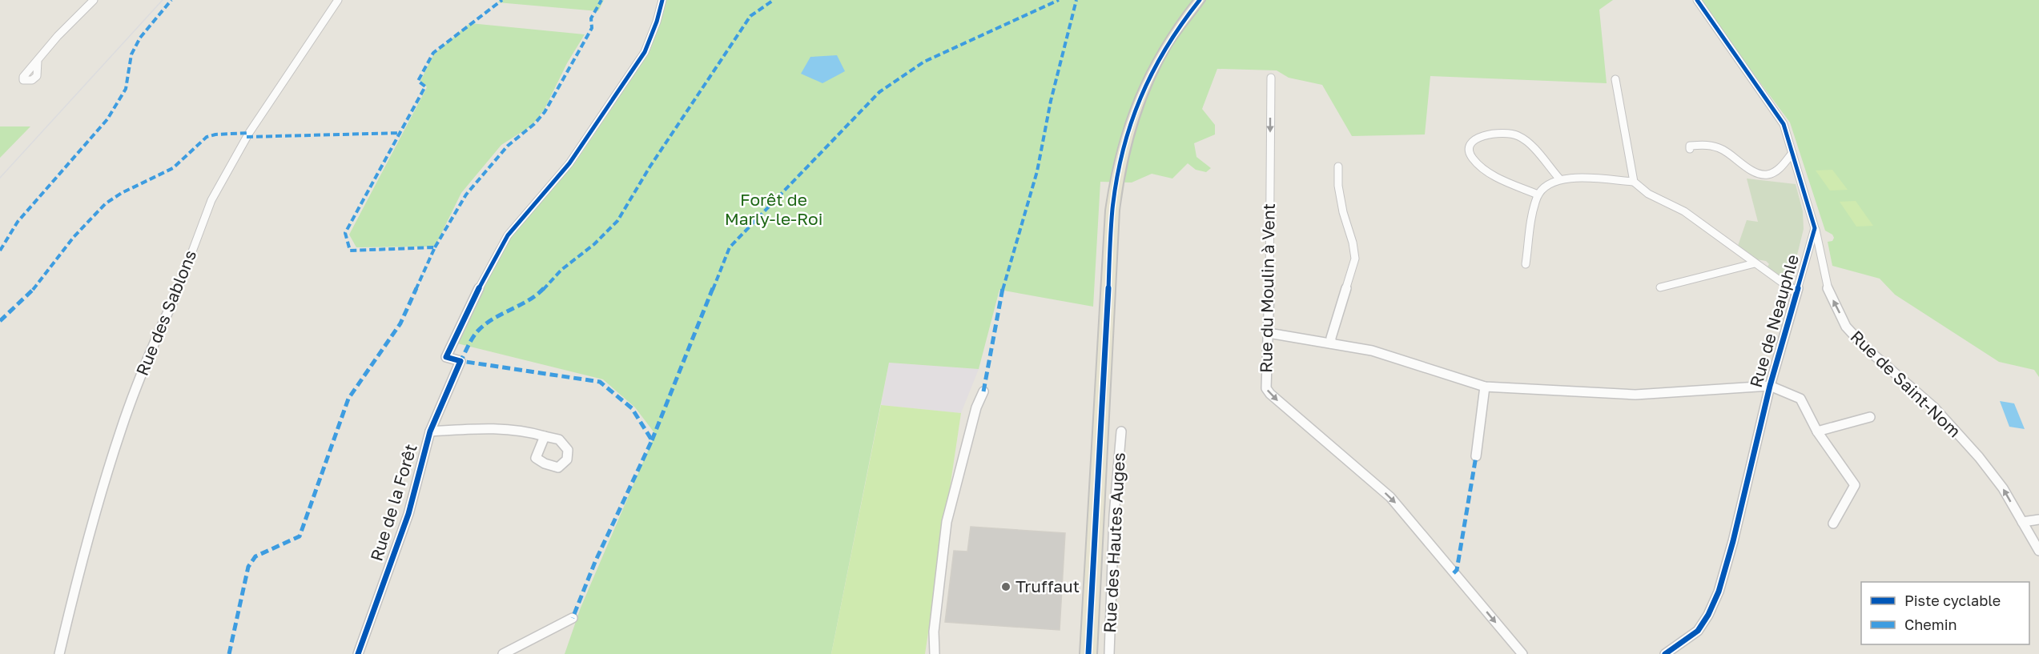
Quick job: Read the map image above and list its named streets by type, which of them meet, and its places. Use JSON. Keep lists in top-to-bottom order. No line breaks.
{"streets":{"street":["Rue du Moulin à Vent","Rue des Sablons","Rue de Neauphle","Rue de Saint-Nom","Rue de la Forêt","Rue des Hautes Auges"]},"crossings":[["Rue de Neauphle","Rue de Saint-Nom"]],"one_way":["Rue du Moulin à Vent","Rue de Saint-Nom"],"parks":["Forêt de Marly-le-Roi"],"places":["Truffaut"],"legend":["Piste cyclable","Chemin"]}
